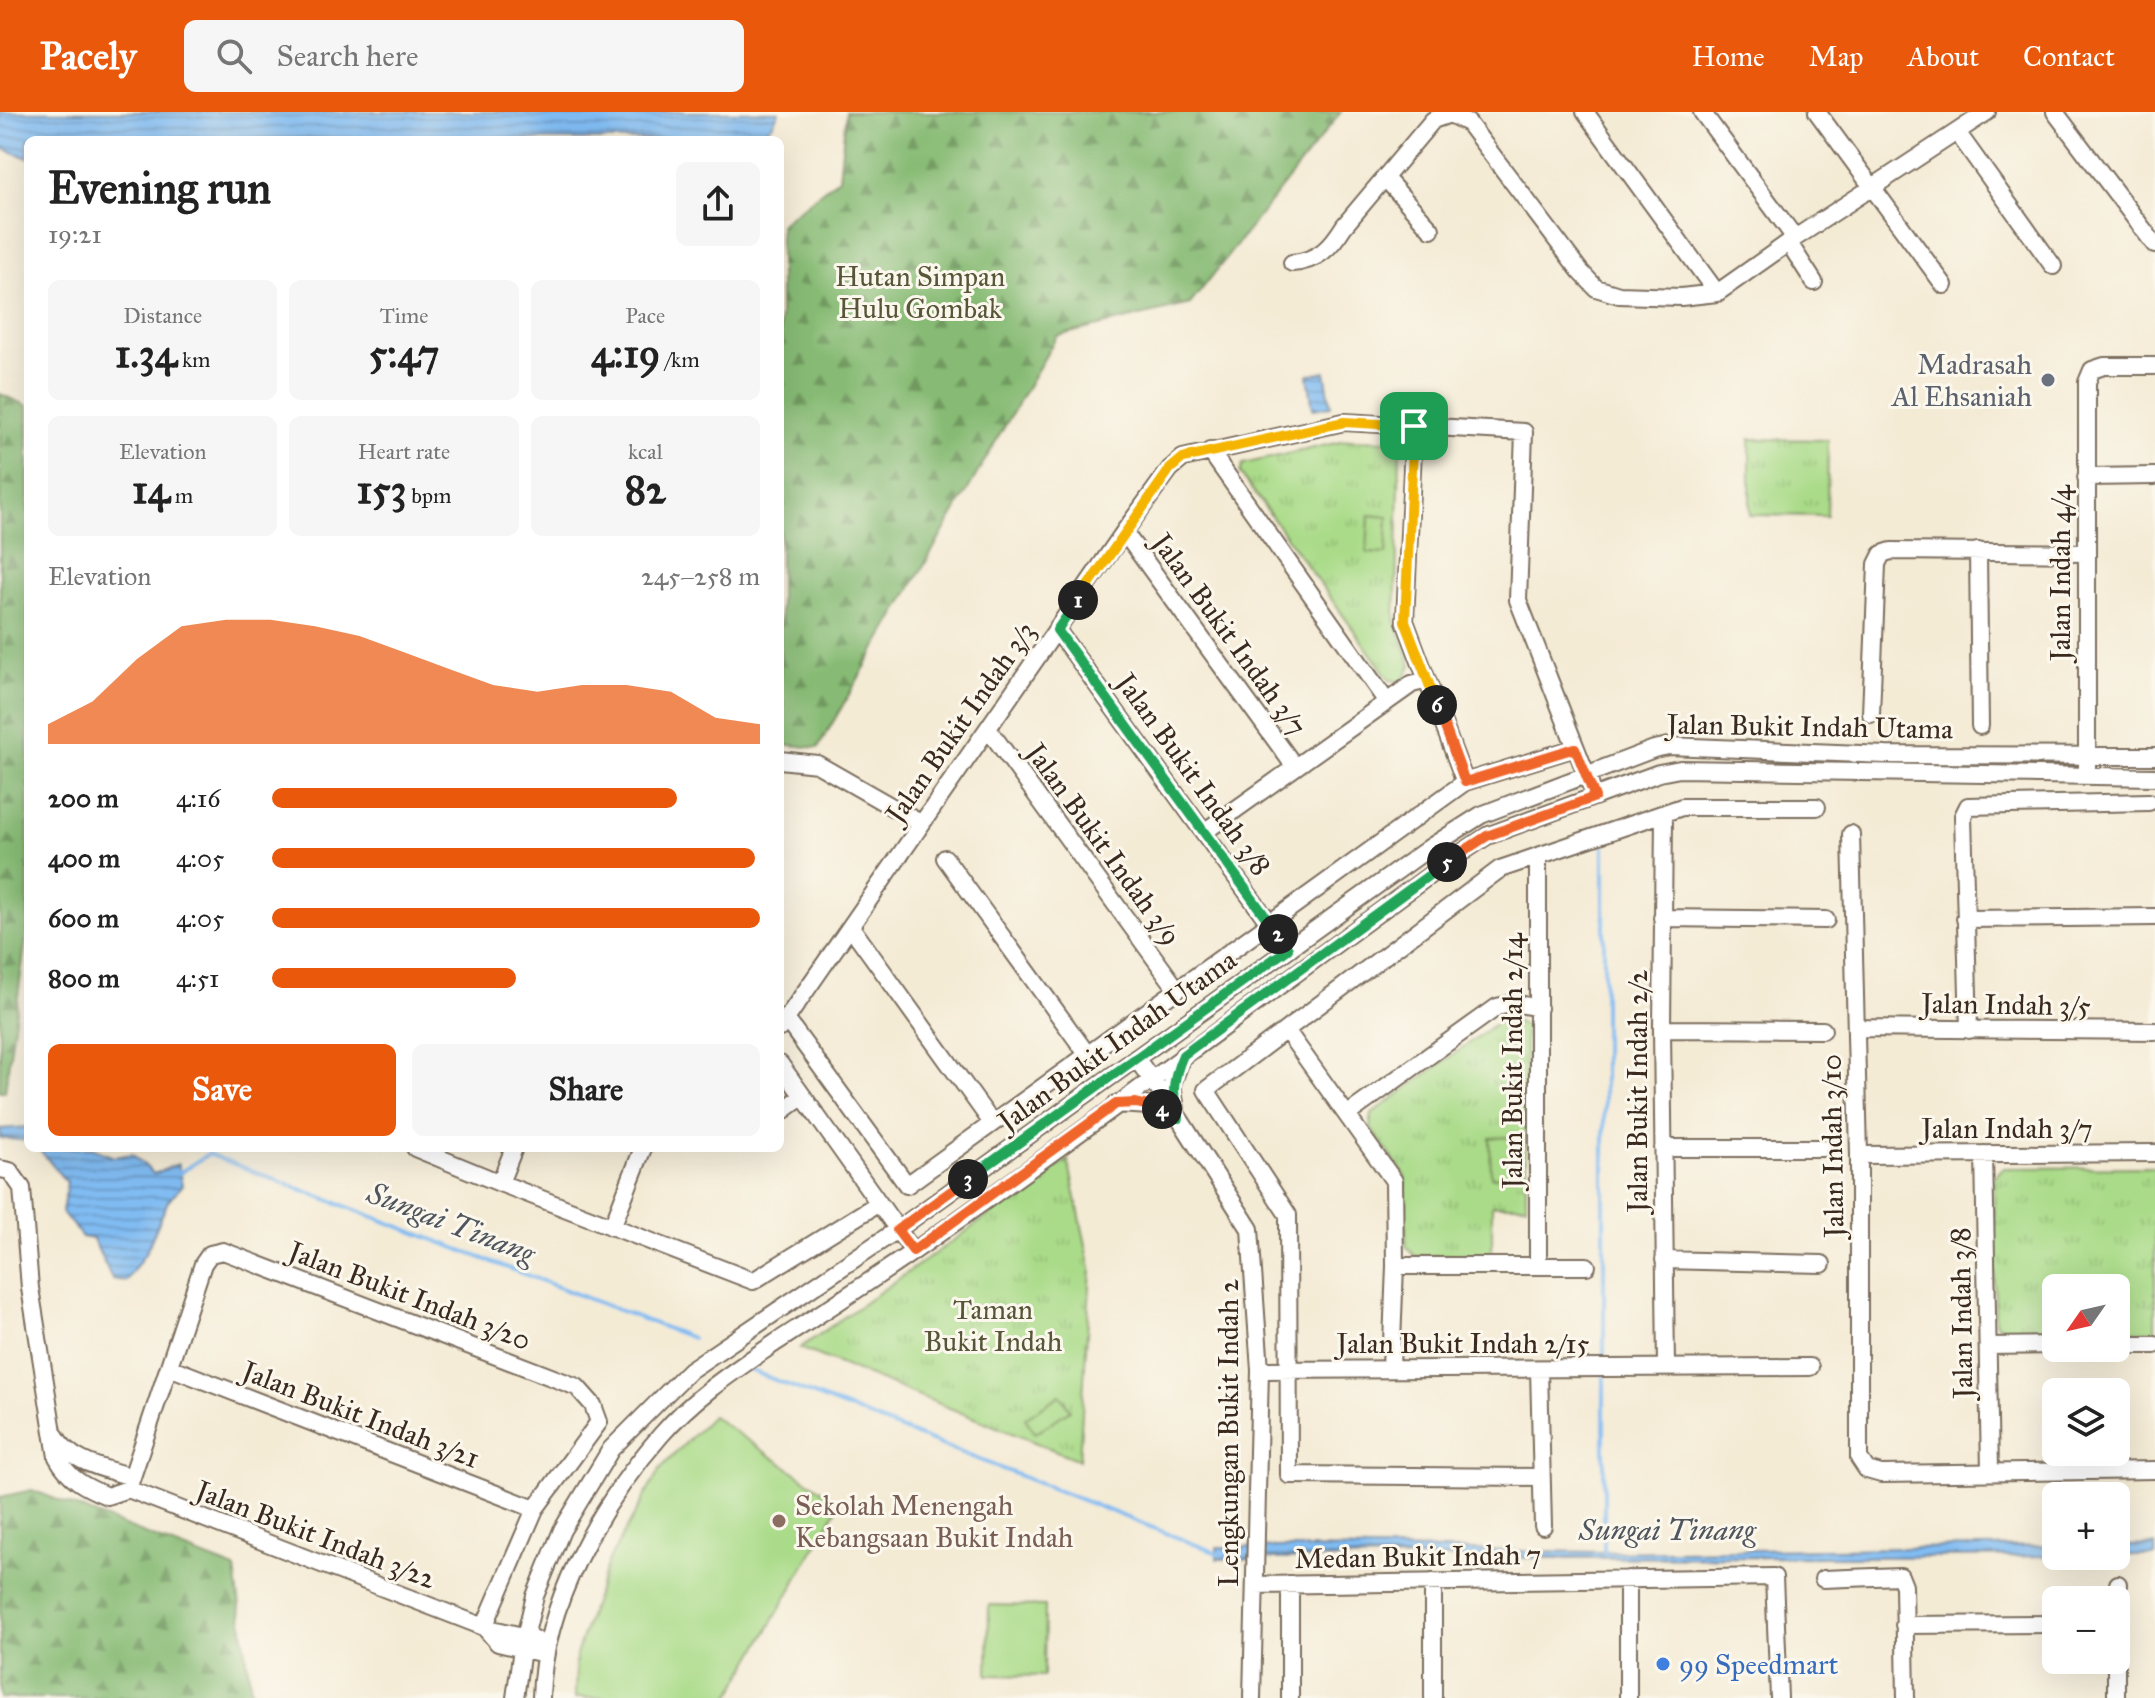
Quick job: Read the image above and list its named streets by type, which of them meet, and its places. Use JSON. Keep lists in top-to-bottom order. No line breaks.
{"streets":{"street":["Jalan Indah 4/4","Jalan Bukit Indah 3/7","Jalan Bukit Indah 3/3","Jalan Bukit Indah Utama","Jalan Bukit Indah 3/8","Jalan Bukit Indah 3/9","Jalan Indah 3/5","Jalan Bukit Indah 2/14","Jalan Bukit Indah 2/2","Jalan Indah 3/7","Jalan Indah 3/10","Jalan Bukit Indah 3/20","Jalan Indah 3/8","Jalan Bukit Indah 2/15","Jalan Bukit Indah 3/21","Lengkungan Bukit Indah 2","Jalan Bukit Indah 3/22","Medan Bukit Indah 7"]},"crossings":[["Jalan Indah 4/4","Jalan Bukit Indah Utama"],["Jalan Bukit Indah 3/7","Jalan Bukit Indah 3/3"],["Jalan Bukit Indah 3/3","Jalan Bukit Indah 3/8"],["Jalan Bukit Indah 3/3","Jalan Bukit Indah 3/9"],["Jalan Bukit Indah Utama","Jalan Bukit Indah 3/8"],["Jalan Bukit Indah Utama","Lengkungan Bukit Indah 2"],["Jalan Bukit Indah Utama","Jalan Bukit Indah 3/22"],["Jalan Indah 3/5","Jalan Indah 3/10"],["Jalan Bukit Indah 2/2","Jalan Bukit Indah 2/15"],["Jalan Indah 3/7","Jalan Indah 3/10"],["Jalan Indah 3/7","Jalan Indah 3/8"],["Jalan Indah 3/10","Jalan Indah 3/8"],["Jalan Bukit Indah 3/20","Jalan Bukit Indah 3/21"],["Jalan Bukit Indah 2/15","Lengkungan Bukit Indah 2"],["Lengkungan Bukit Indah 2","Medan Bukit Indah 7"]],"water":["Sungai Tinang"],"parks":["Hutan Simpan Hulu Gombak","Taman Bukit Indah"],"places":["Madrasah Al Ehsaniah","Sekolah Menengah Kebangsaan Bukit Indah","99 Speedmart"],"north":"bottom left","page":{"header":"Pacely","search":"Search here","nav":["Home","Map","About","Contact"],"heading":["Evening run","19:21"],"stats":[["Distance","1.34 km"],["Time","5:47"],["Pace","4:19 /km"],["Elevation","14 m"],["Heart rate","153 bpm"],["kcal","82"]],"chart":["Elevation","245–258 m"],"pins":["1","6","5","2","4","3"],"list":[{"name":"200 m","note":"4:16"},{"name":"400 m","note":"4:05"},{"name":"600 m","note":"4:05"},{"name":"800 m","note":"4:51"}],"buttons":["Save","Share"],"map_buttons":["+","−"]}}
